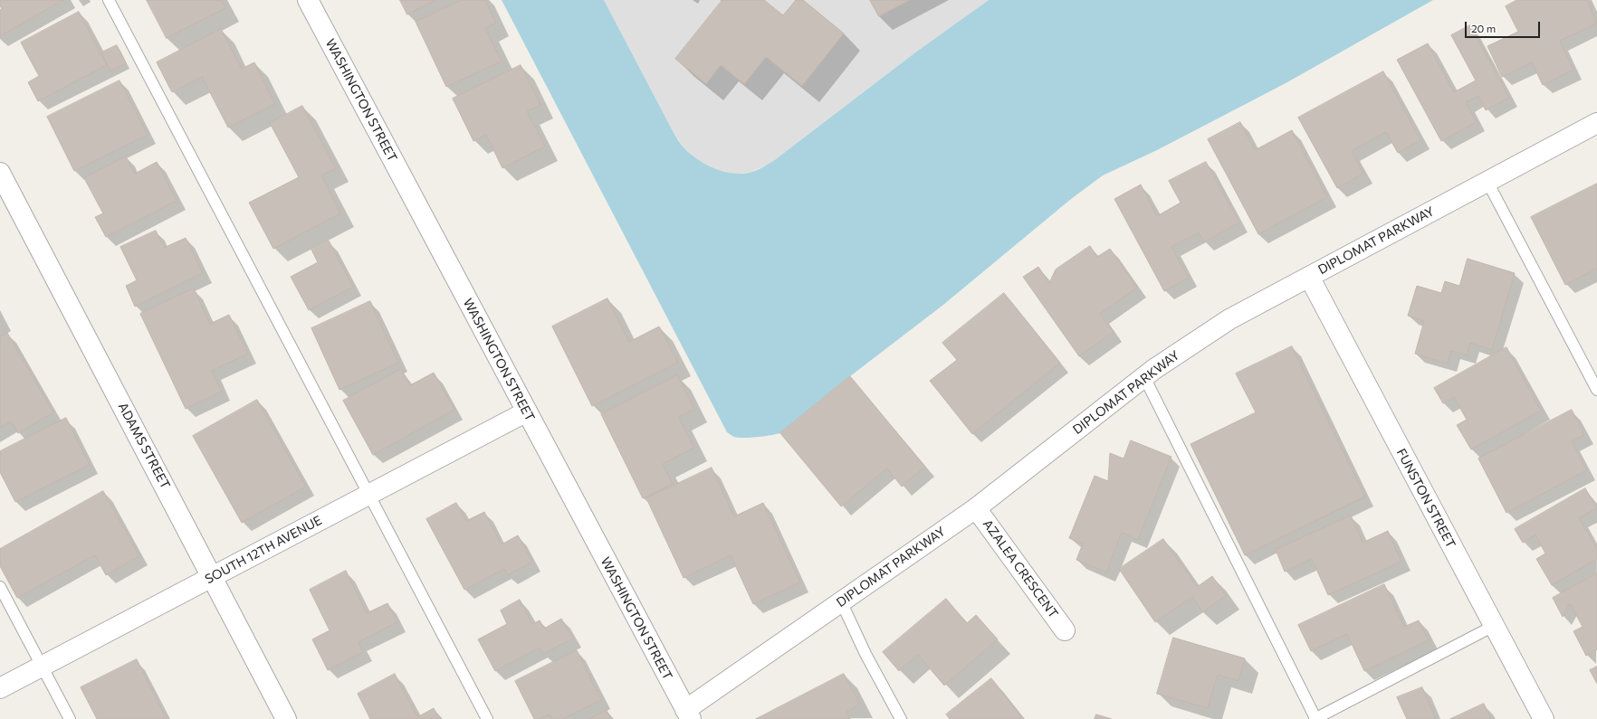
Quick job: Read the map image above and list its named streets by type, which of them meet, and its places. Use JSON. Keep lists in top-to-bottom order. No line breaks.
{"streets":{"street":["WASHINGTON STREET","DIPLOMAT PARKWAY","ADAMS STREET","FUNSTON STREET","SOUTH 12TH AVENUE","AZALEA CRESCENT"]},"crossings":[["WASHINGTON STREET","DIPLOMAT PARKWAY"],["WASHINGTON STREET","SOUTH 12TH AVENUE"],["DIPLOMAT PARKWAY","FUNSTON STREET"],["DIPLOMAT PARKWAY","AZALEA CRESCENT"],["ADAMS STREET","SOUTH 12TH AVENUE"]],"scale_bar":"20 m"}
